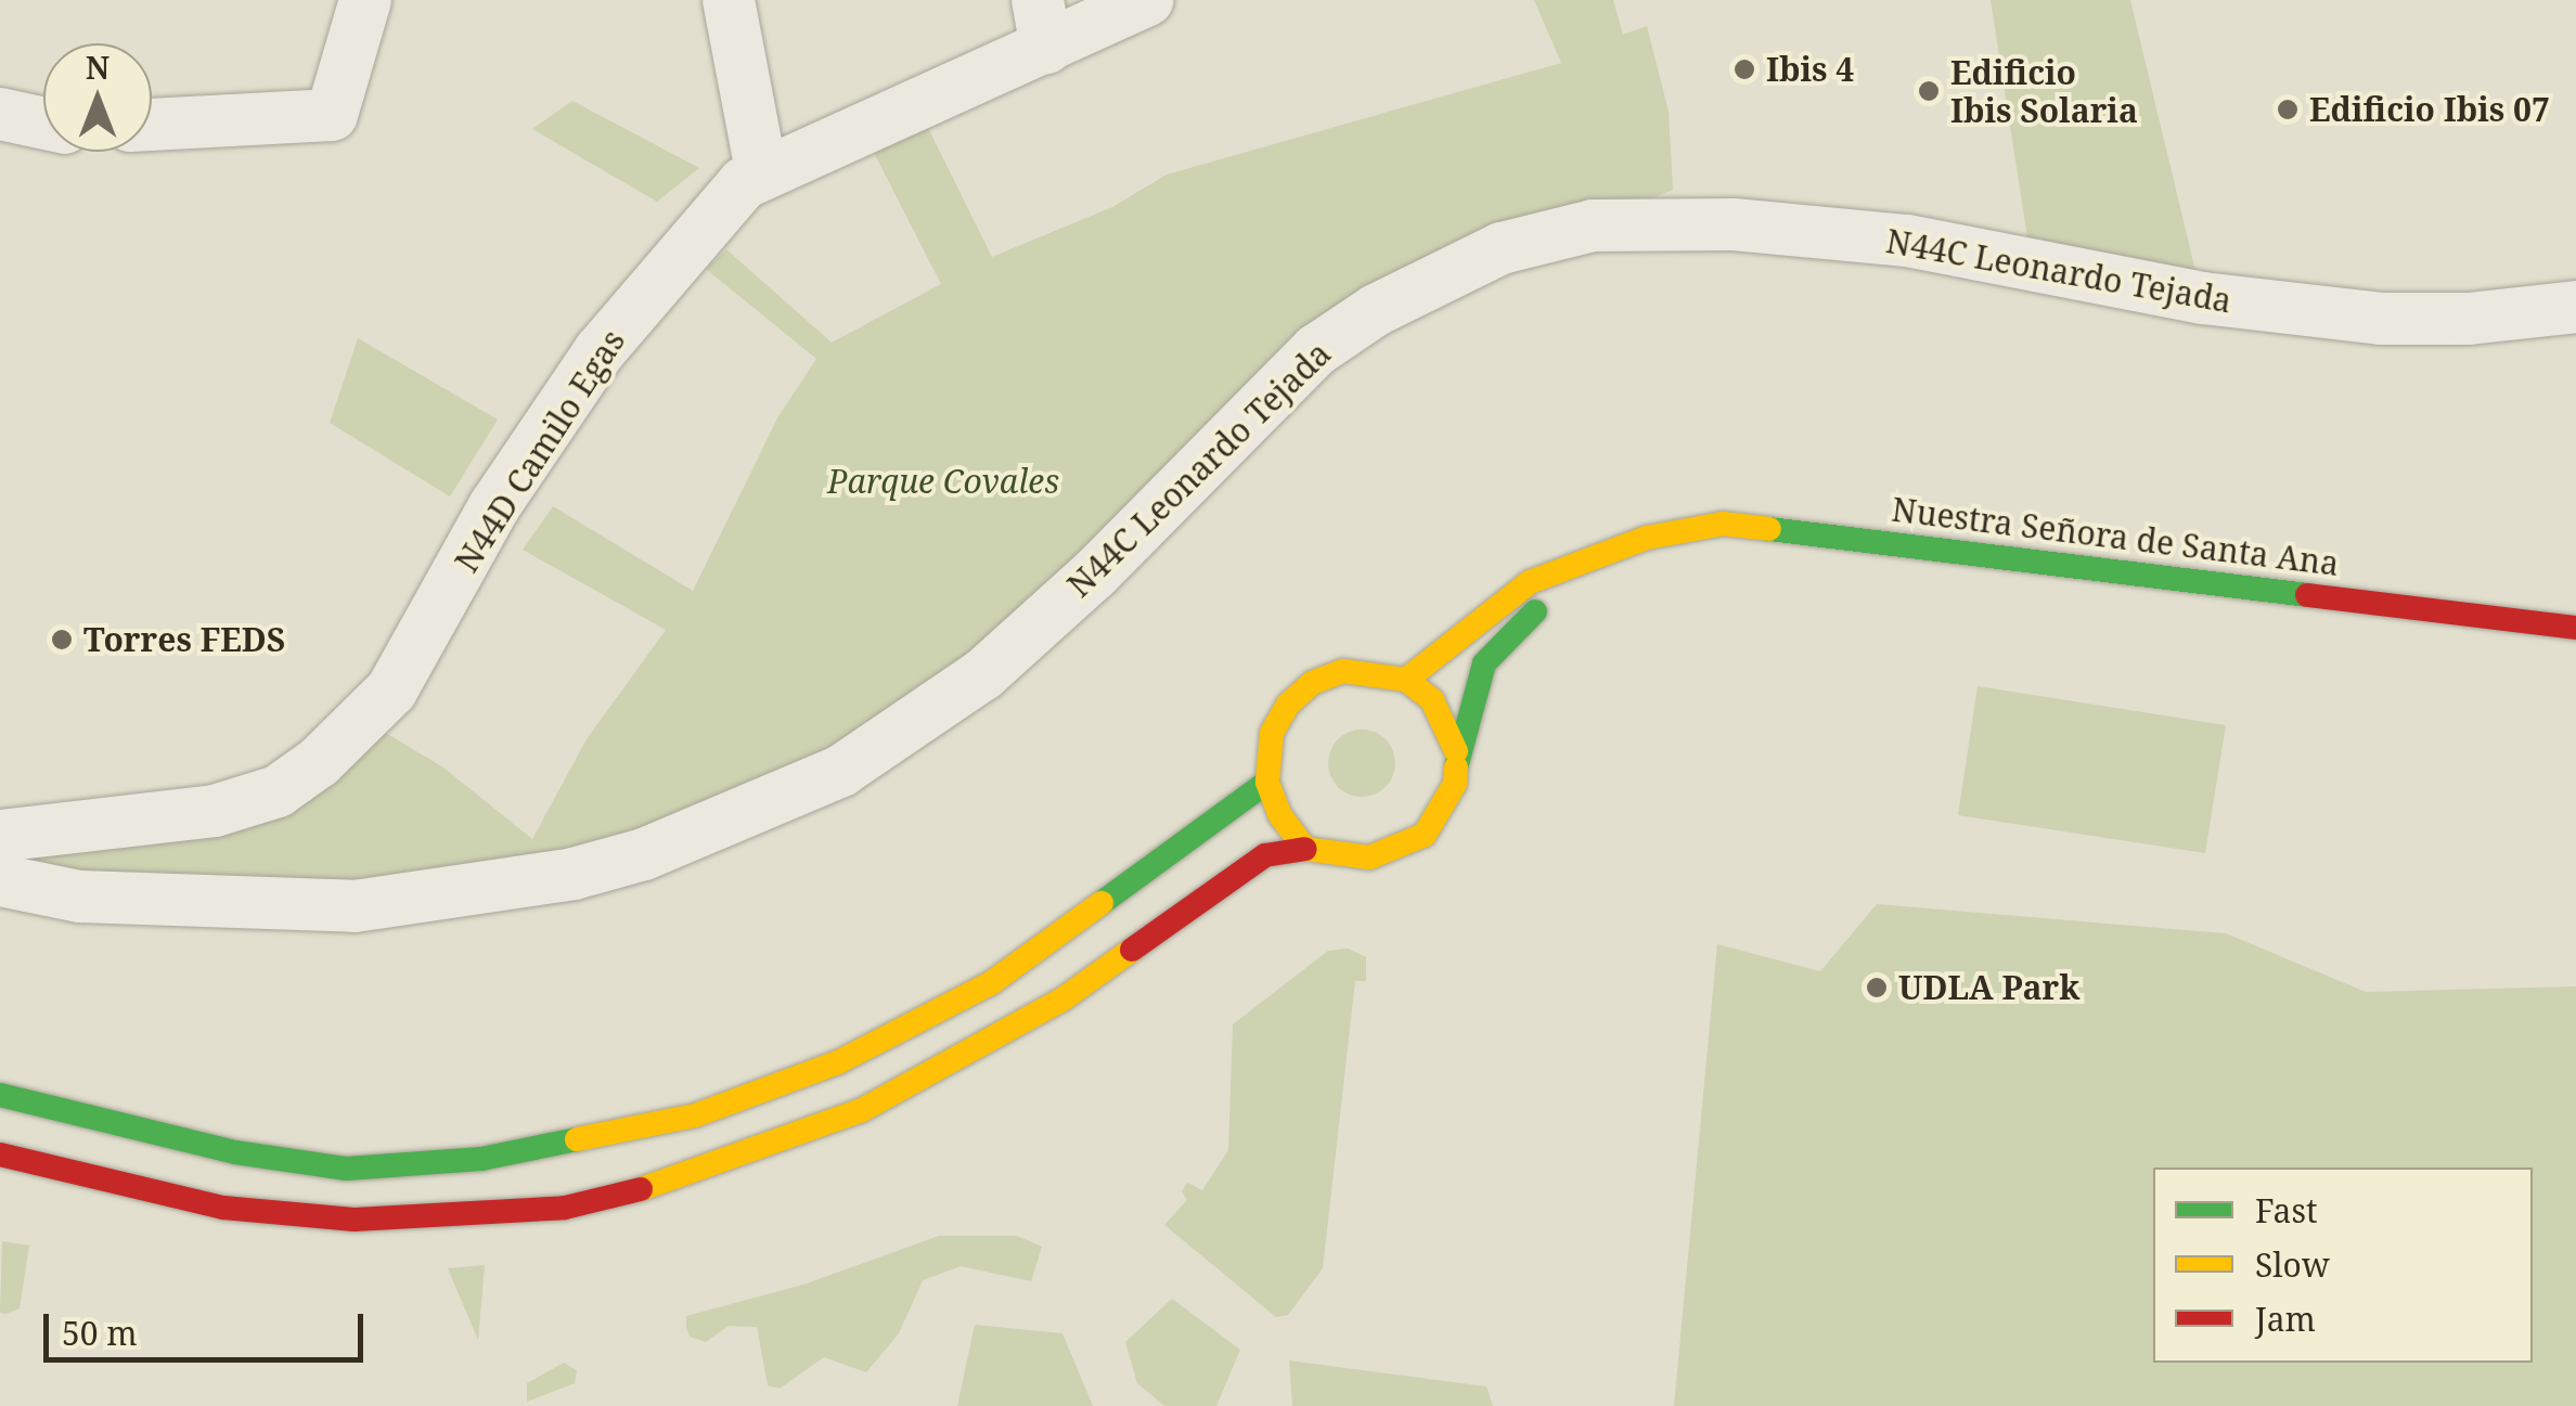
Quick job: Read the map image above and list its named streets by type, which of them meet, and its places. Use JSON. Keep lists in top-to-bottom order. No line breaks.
{"streets":{"street":["N44C Leonardo Tejada","N44D Camilo Egas","Nuestra Señora de Santa Ana"]},"parks":["Parque Covales"],"places":["Ibis 4","Edificio Ibis Solaria","Edificio Ibis 07","Torres FEDS","UDLA Park"],"legend":["Fast","Slow","Jam"],"scale_bar":"50 m","north":"top"}
